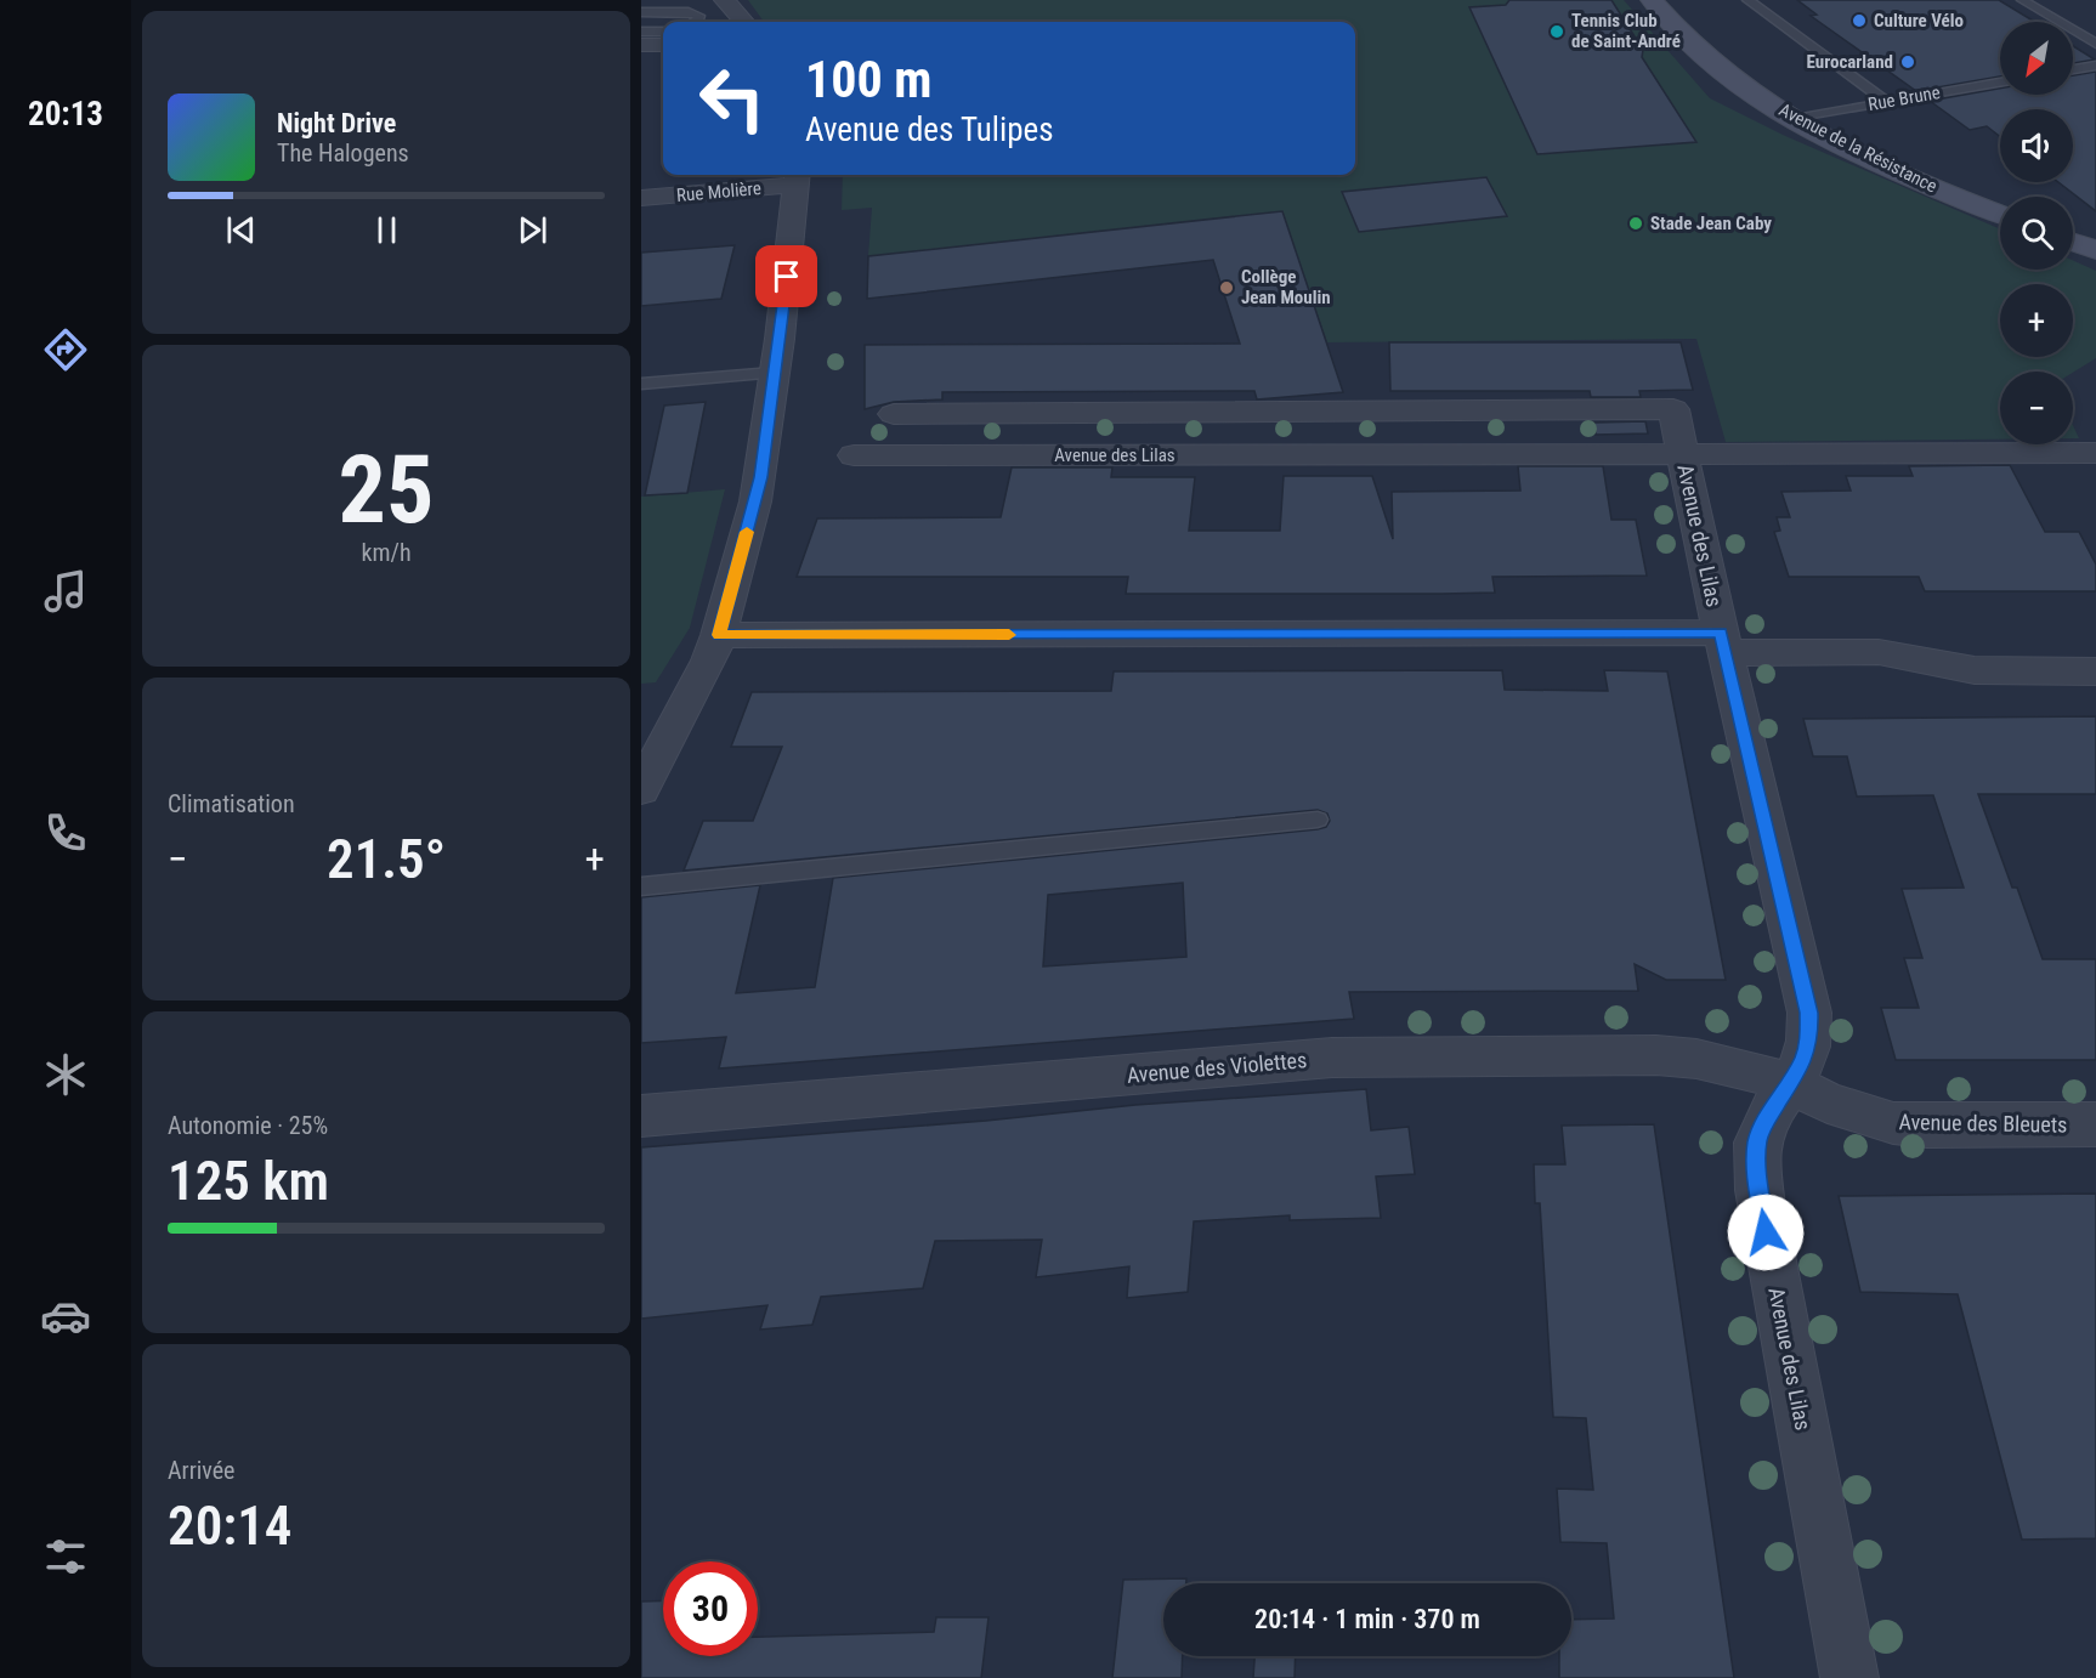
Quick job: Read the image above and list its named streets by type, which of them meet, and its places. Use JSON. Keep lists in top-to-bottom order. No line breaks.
{"streets":{"main road":["Avenue de la Résistance"],"street":["Rue Molière","Avenue des Lilas","Avenue des Violettes","Avenue des Bleuets"],"lane":["Rue Brune"]},"crossings":[["Rue Brune","Avenue de la Résistance"],["Avenue des Lilas","Avenue des Violettes"],["Avenue des Lilas","Avenue des Bleuets"],["Avenue des Violettes","Avenue des Bleuets"]],"places":["Culture Vélo","Tennis Club de Saint-André","Eurocarland","Stade Jean Caby","Collège Jean Moulin"],"north":"bottom left","page":{"tabs":"20:13","map_buttons":["+","−"],"turn":["100 m","Avenue des Tulipes"],"song":["Night Drive","The Halogens"],"tile":[["25","km/h"],"Climatisation",["Autonomie · 25%","125 km"],["Arrivée","20:14"]],"heat":["−","21.5°","+"],"limit":"30","trip":"20:14 · 1 min · 370 m"}}
